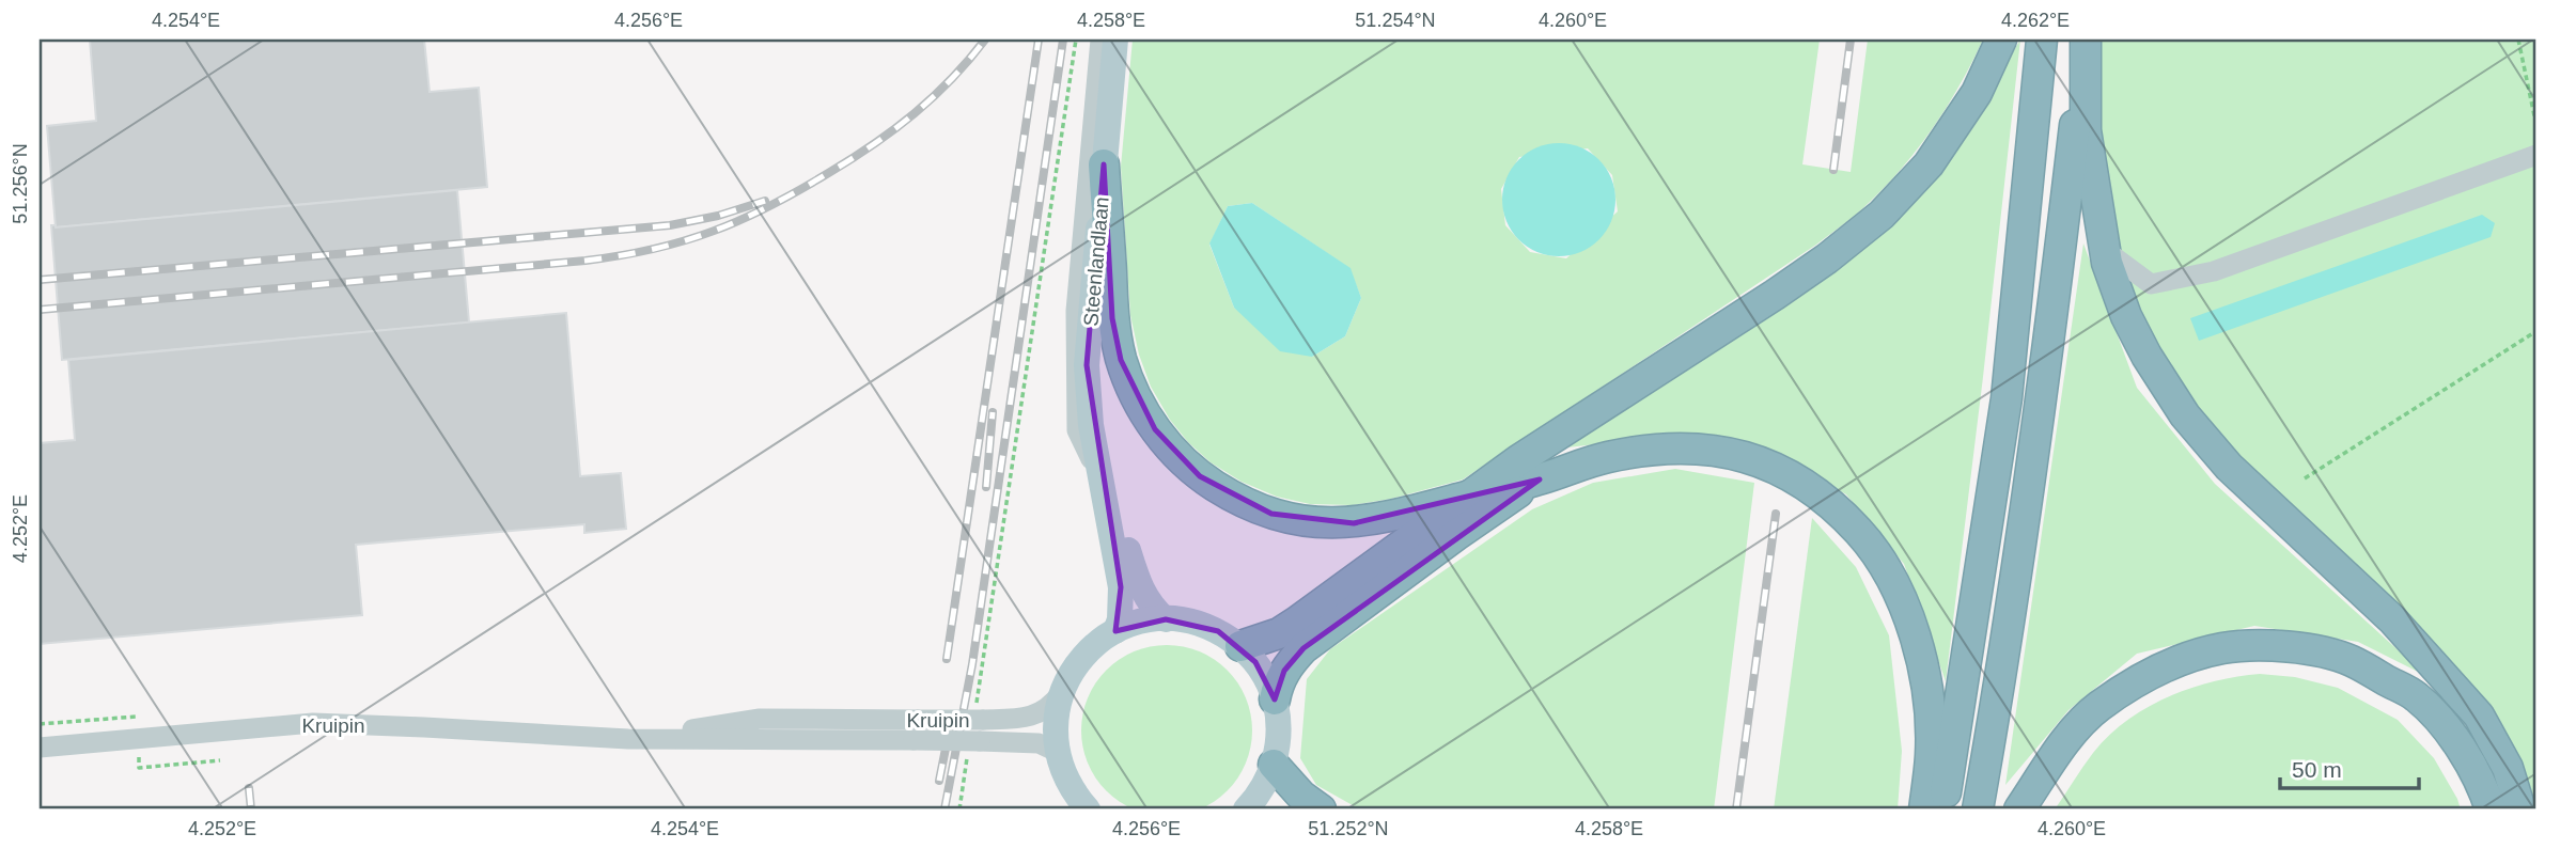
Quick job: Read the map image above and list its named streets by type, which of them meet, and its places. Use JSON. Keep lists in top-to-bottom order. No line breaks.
{"streets":{"main road":["Steenlandlaan"],"street":["Kruipin"]},"scale_bar":"50 m","coordinates":["4.254°E","4.256°E","4.258°E","51.254°N","4.260°E","4.262°E","51.256°N","4.252°E","51.252°N"]}
